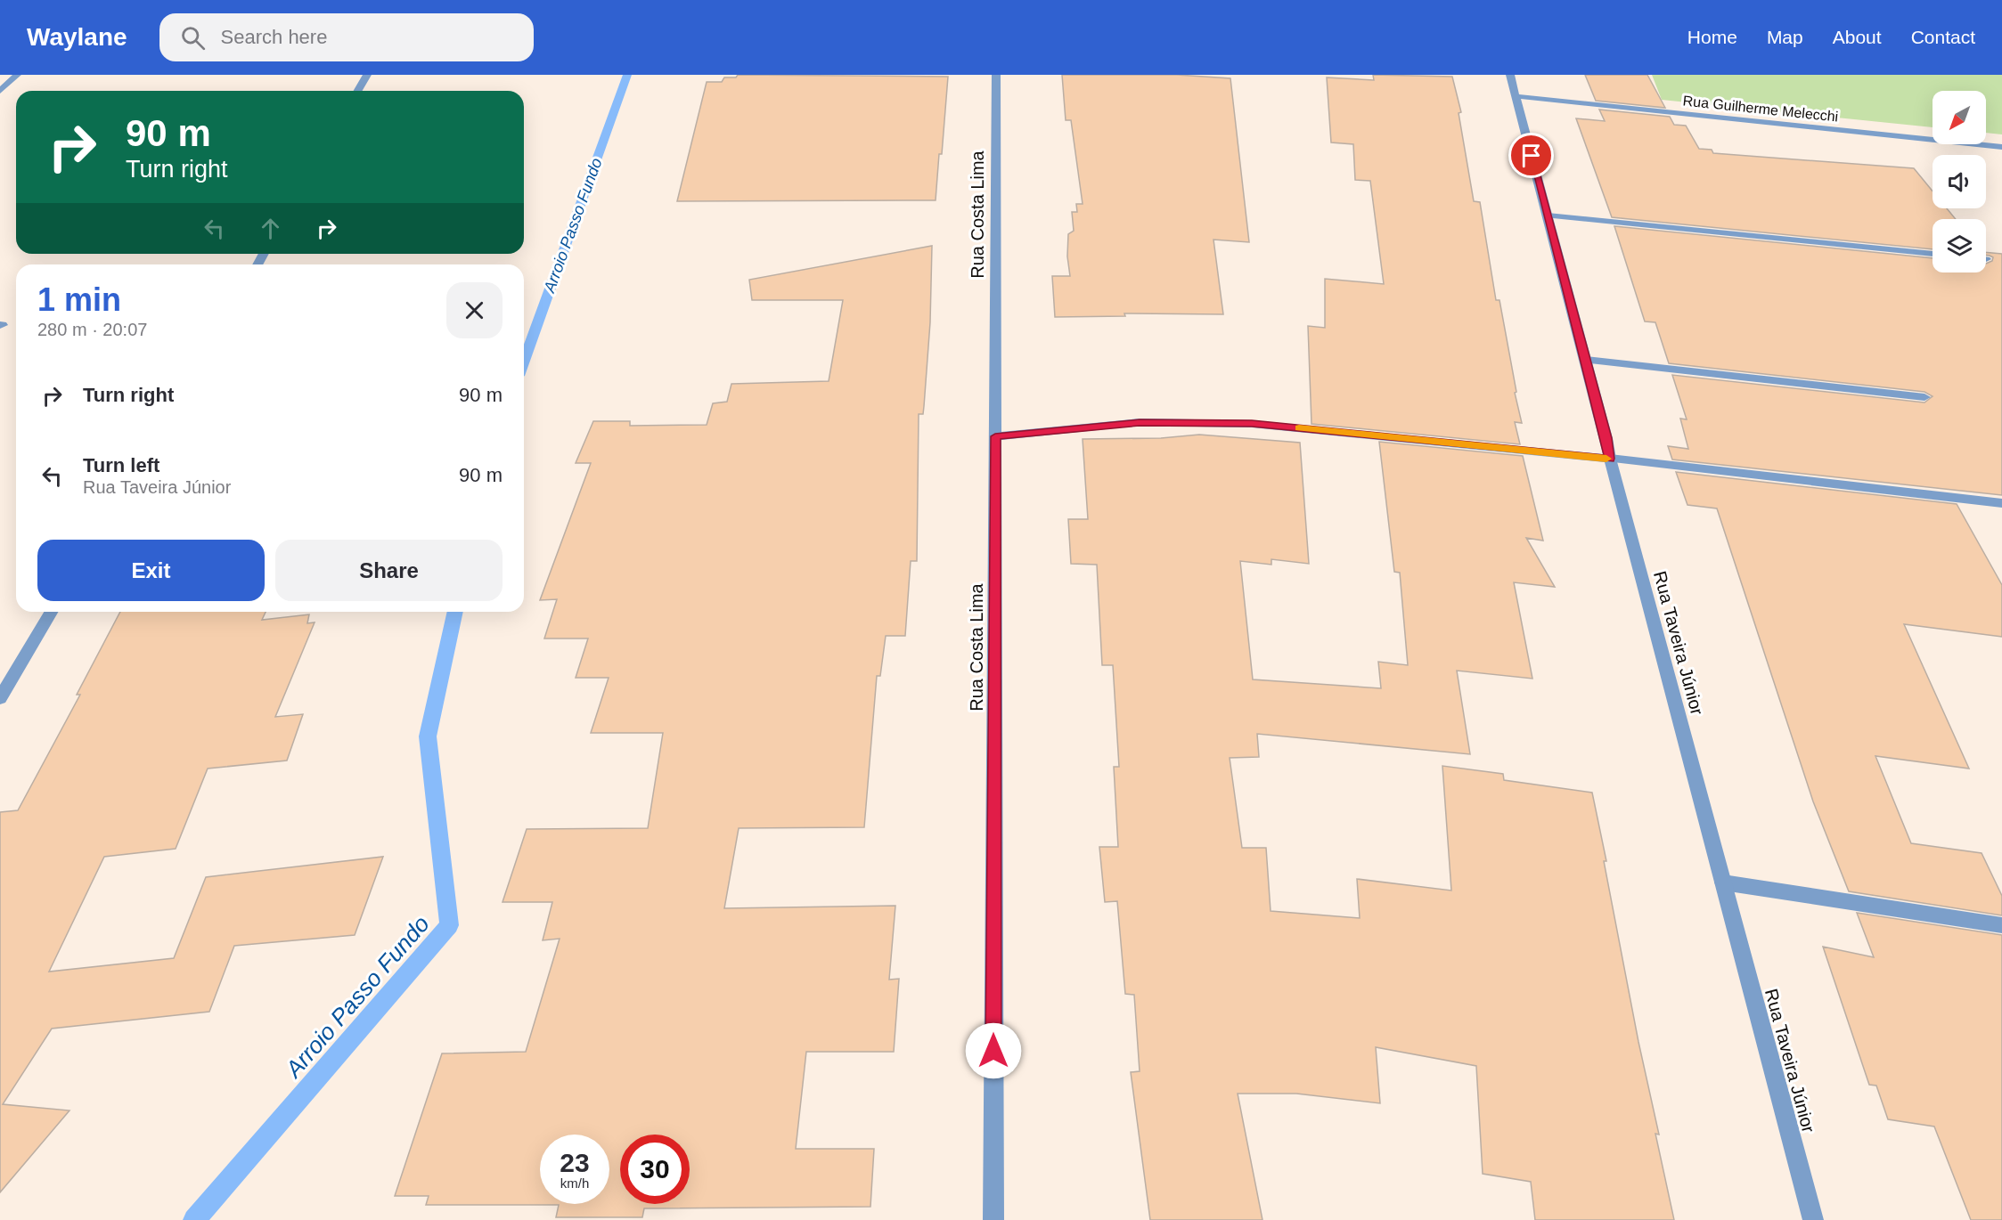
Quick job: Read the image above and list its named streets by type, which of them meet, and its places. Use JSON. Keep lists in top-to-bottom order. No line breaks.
{"streets":{"street":["Rua Guilherme Melecchi","Rua Costa Lima","Rua Taveira Júnior"]},"crossings":[["Rua Guilherme Melecchi","Rua Taveira Júnior"]],"water":["Arroio Passo Fundo"],"north":"bottom left","page":{"header":"Waylane","search":"Search here","nav":["Home","Map","About","Contact"],"turn":["90 m","Turn right"],"heading":["1 min","280 m · 20:07"],"list":[{"name":"Turn right","value":"90 m"},{"name":"Turn left","note":"Rua Taveira Júnior","value":"90 m"}],"buttons":["Exit","Share"],"speed":"23 km/h","limit":"30"}}
